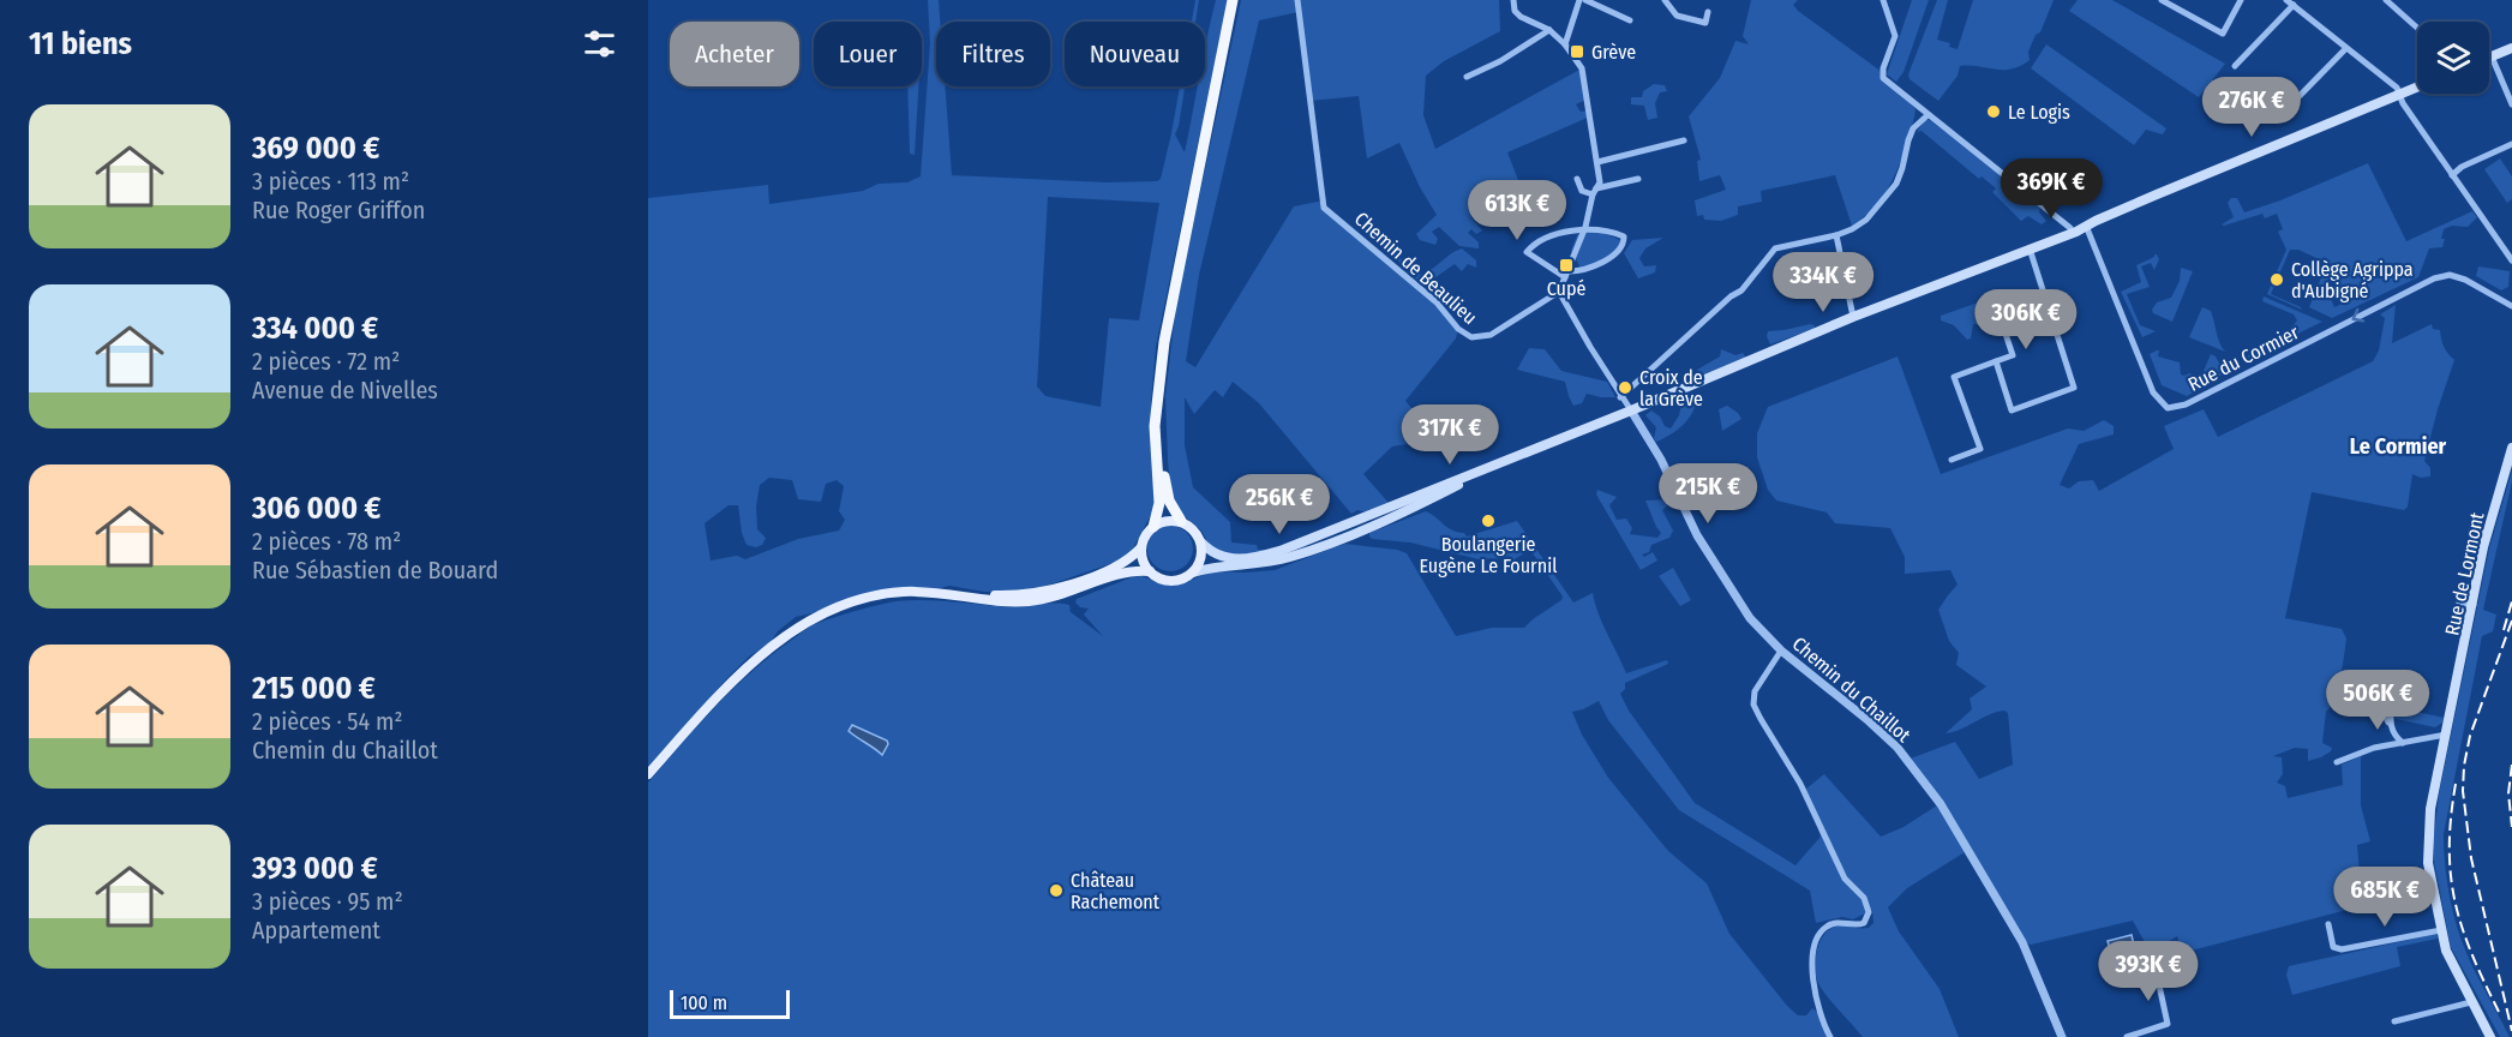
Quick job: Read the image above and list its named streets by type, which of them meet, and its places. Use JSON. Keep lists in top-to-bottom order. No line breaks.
{"streets":{"main road":["Rue de Lormont"],"street":["Chemin de Beaulieu","Rue du Cormier","Chemin du Chaillot"]},"districts":["Le Cormier"],"places":{"transit":["Grève","Cupé"],"other":["Le Logis","Collège Agrippa d'Aubigné","Croix de la Grève","Boulangerie Eugène Le Fournil","Château Rachemont"]},"scale_bar":"100 m","page":{"heading":"11 biens","chip":["Acheter","Louer","Filtres","Nouveau"],"price":["276K €","369K €","613K €","334K €","306K €","317K €","215K €","256K €","506K €","685K €","393K €"],"list":[{"name":"369 000 €","note":"3 pièces · 113 m² · Rue Roger Griffon"},{"name":"334 000 €","note":"2 pièces · 72 m² · Avenue de Nivelles"},{"name":"306 000 €","note":"2 pièces · 78 m² · Rue Sébastien de Bouard"},{"name":"215 000 €","note":"2 pièces · 54 m² · Chemin du Chaillot"},{"name":"393 000 €","note":"3 pièces · 95 m² · Appartement"}],"scale":"100 m"}}
